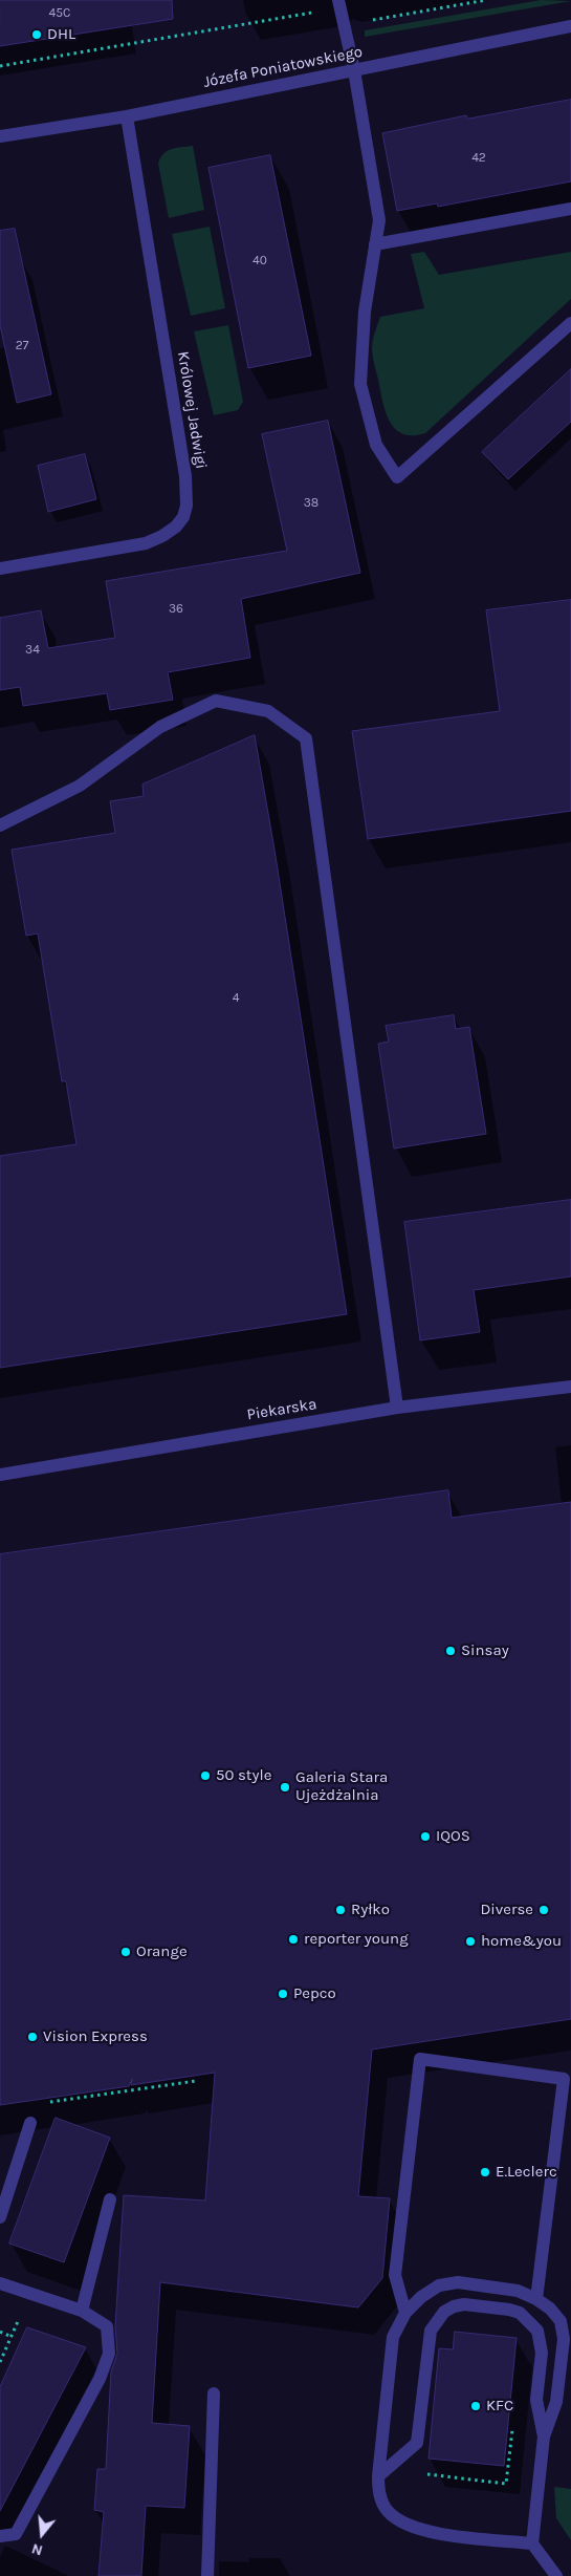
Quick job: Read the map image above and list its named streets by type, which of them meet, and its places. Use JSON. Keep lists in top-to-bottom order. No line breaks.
{"streets":{"street":["Józefa Poniatowskiego","Królowej Jadwigi","Piekarska"]},"crossings":[["Józefa Poniatowskiego","Królowej Jadwigi"]],"places":["DHL","Sinsay","50 style","Galeria Stara Ujeżdżalnia","IQOS","Ryłko","Diverse","reporter young","home&you","Orange","Pepco","Vision Express","E.Leclerc","KFC"],"house_numbers":["45C","42","40","27","38","36","34","4"],"north":"bottom"}
